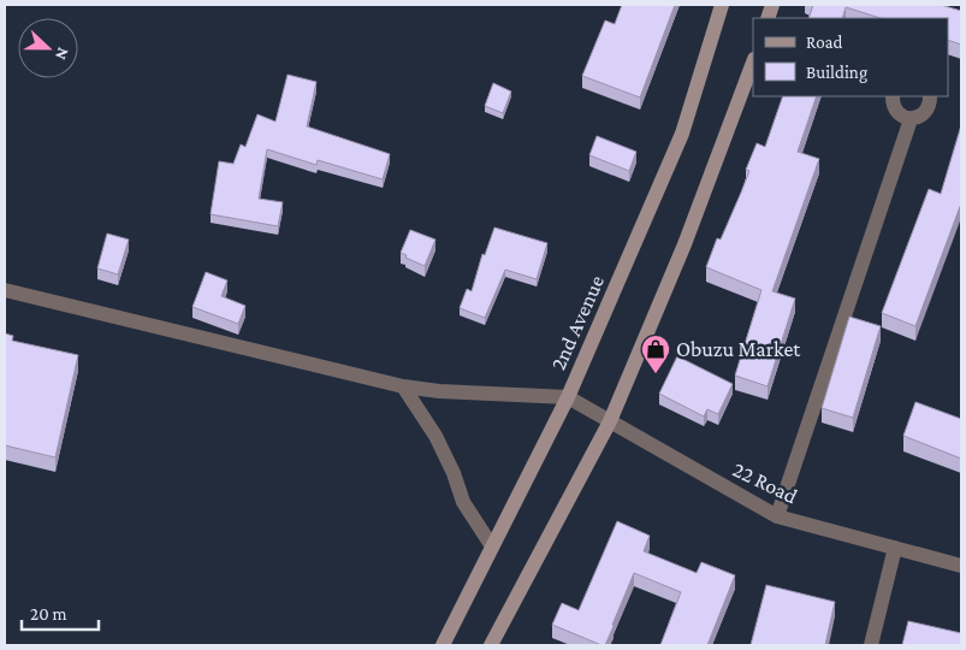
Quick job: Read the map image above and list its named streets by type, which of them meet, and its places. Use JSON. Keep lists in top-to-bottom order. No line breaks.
{"streets":{"street":["2nd Avenue","22 Road"]},"crossings":[["2nd Avenue","22 Road"]],"places":{"shop":["Obuzu Market"]},"legend":["Road","Building"],"scale_bar":"20 m","north":"right"}
